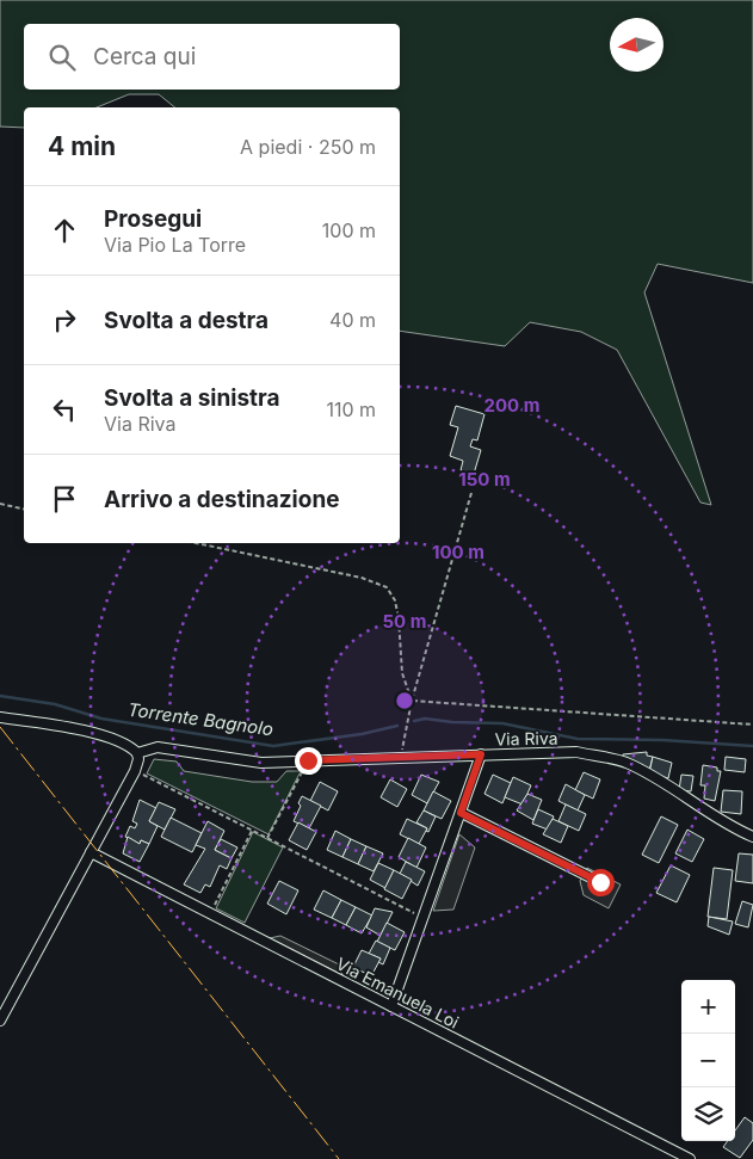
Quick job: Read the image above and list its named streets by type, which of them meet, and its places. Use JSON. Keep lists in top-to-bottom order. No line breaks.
{"streets":{"street":["Via Riva","Via Emanuela Loi"]},"water":["Torrente Bagnolo"],"north":"left","page":{"search":"Cerca qui","heading":["4 min","A piedi · 250 m"],"list":[["Prosegui","Via Pio La Torre","100 m"],["Svolta a destra","40 m"],["Svolta a sinistra","Via Riva","110 m"],"Arrivo a destinazione"],"map_buttons":["+","−"]},"rings":["200 m","150 m","100 m","50 m"]}
